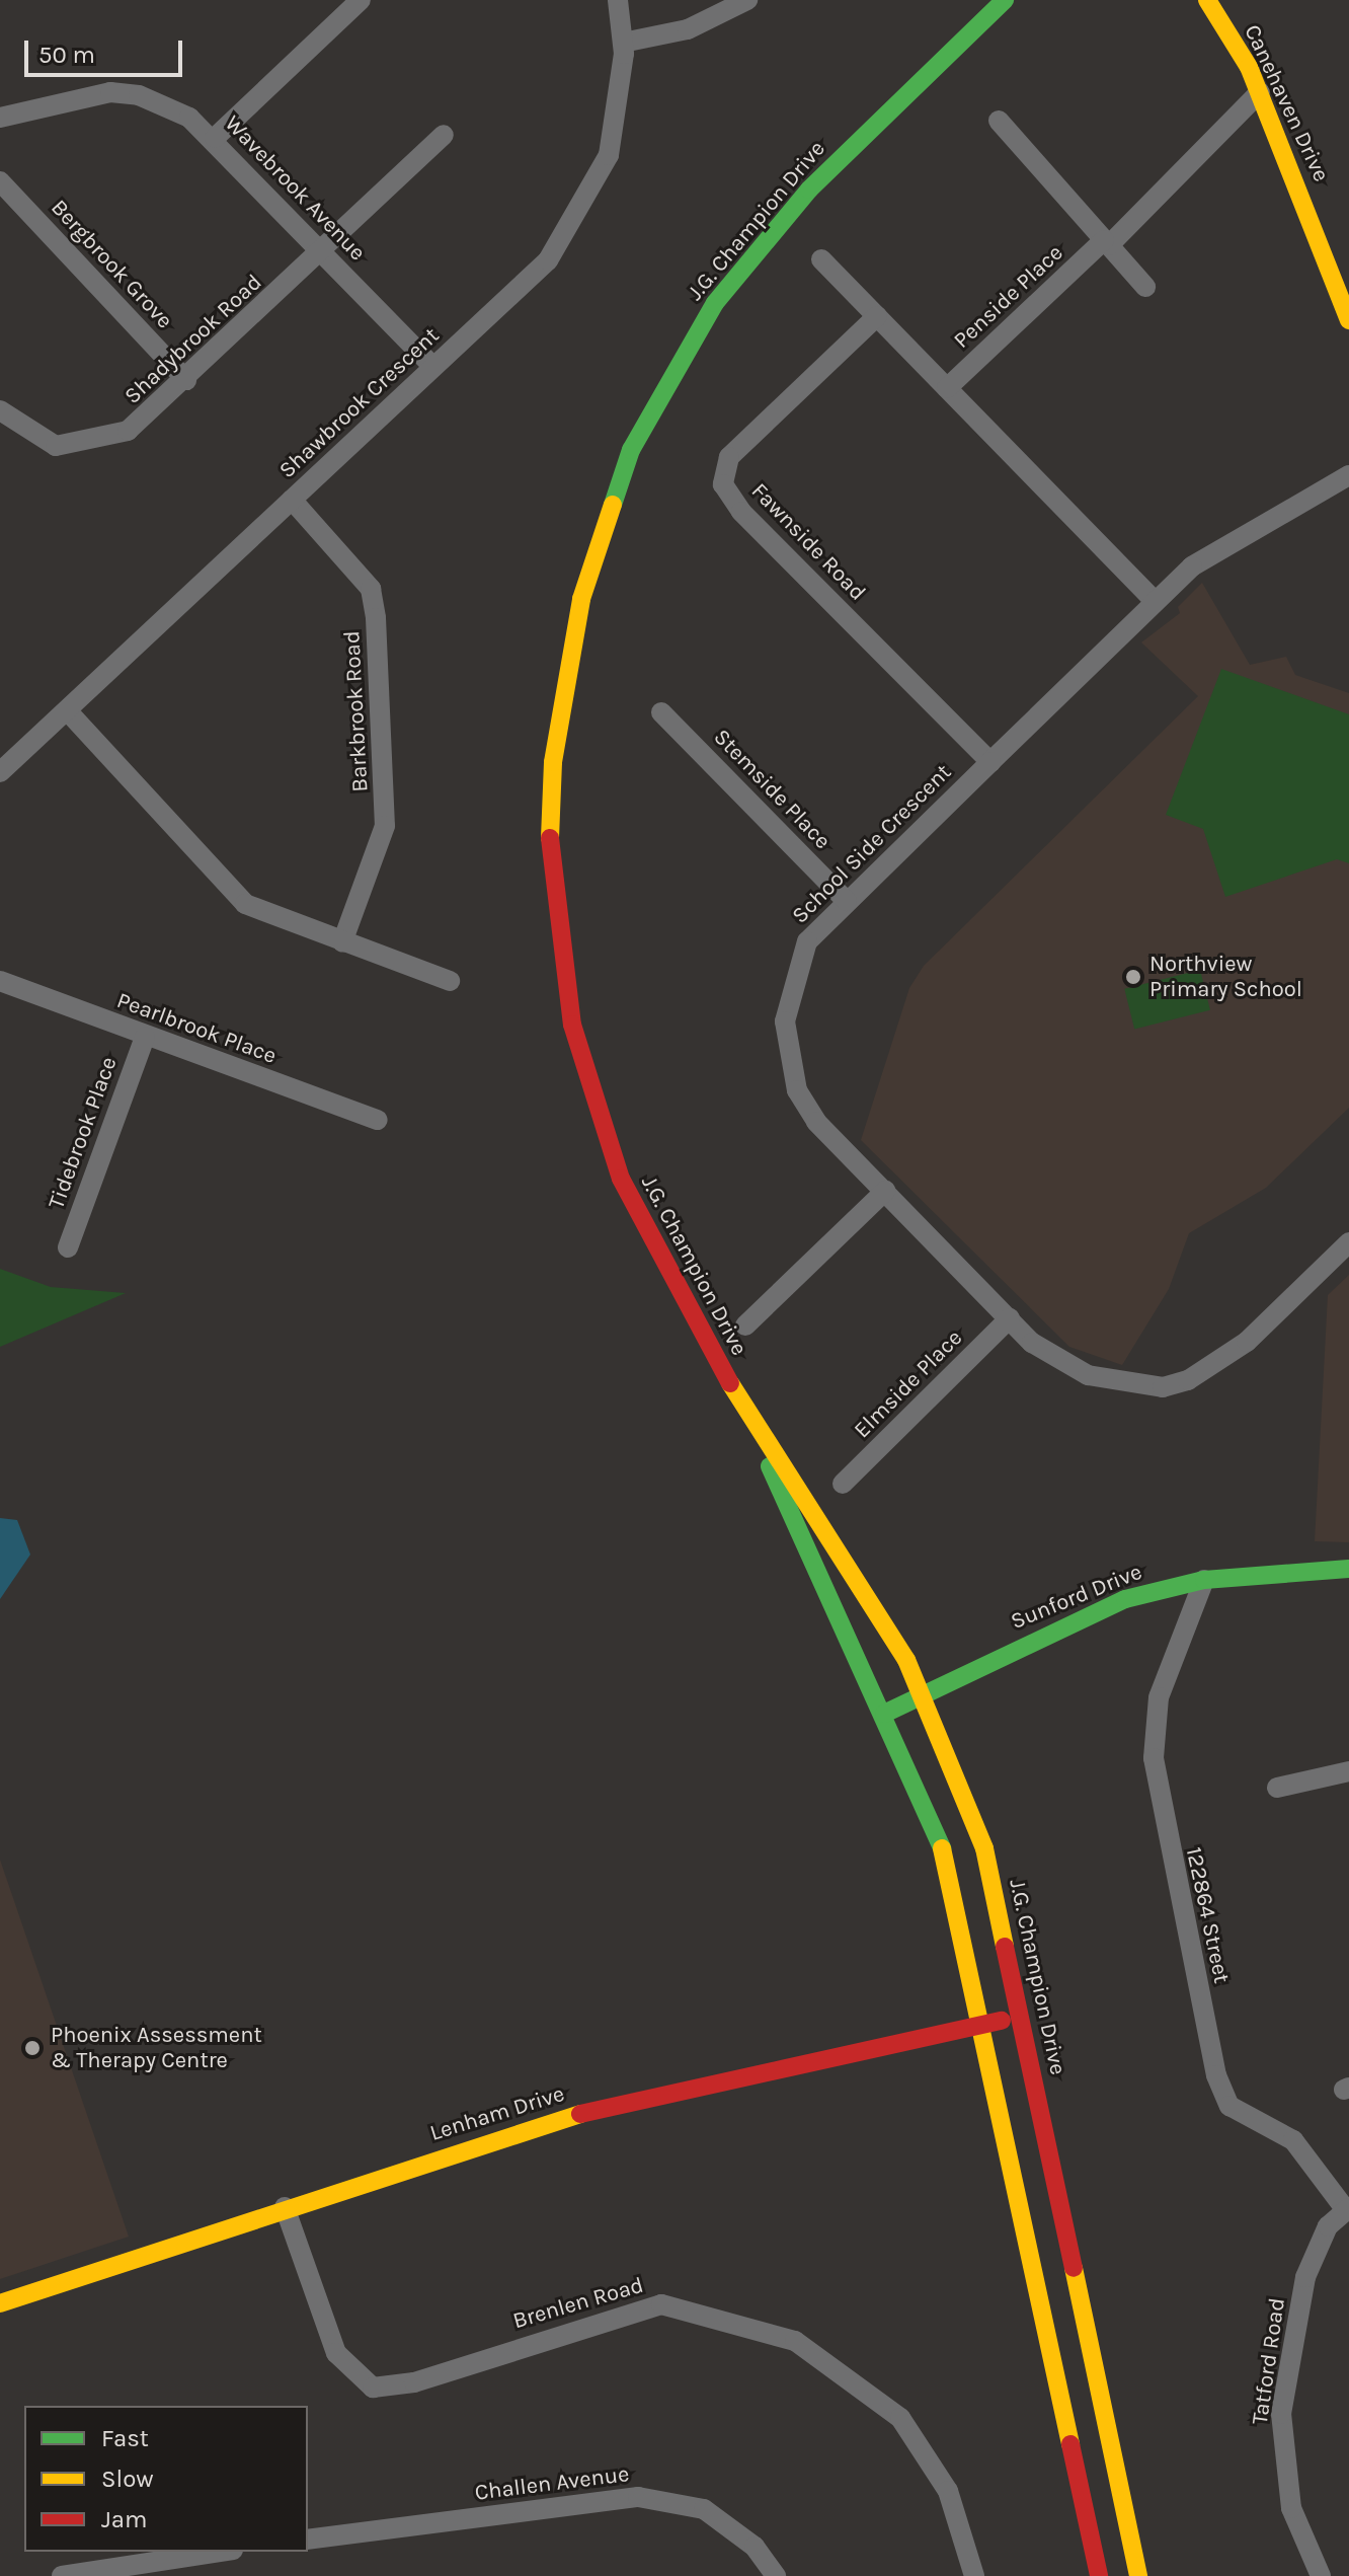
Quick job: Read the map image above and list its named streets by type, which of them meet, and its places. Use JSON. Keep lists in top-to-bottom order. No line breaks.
{"streets":{"main road":["Canehaven Drive","J.G. Champion Drive","Sunford Drive","Lenham Drive"],"street":["Wavebrook Avenue","Bergbrook Grove","Penside Place","Shadybrook Road","Shawbrook Crescent","Fawnside Road","Barkbrook Road","Stemside Place","School Side Crescent","Pearlbrook Place","Tidebrook Place","Elmside Place","122864 Street","Brenlen Road","Tatford Road","Challen Avenue"]},"crossings":[["Canehaven Drive","Penside Place"],["Wavebrook Avenue","Shadybrook Road"],["Wavebrook Avenue","Shawbrook Crescent"],["J.G. Champion Drive","Sunford Drive"],["J.G. Champion Drive","Lenham Drive"],["Bergbrook Grove","Shadybrook Road"],["Shawbrook Crescent","Barkbrook Road"],["Fawnside Road","School Side Crescent"],["Stemside Place","School Side Crescent"],["School Side Crescent","Elmside Place"],["Pearlbrook Place","Tidebrook Place"],["Sunford Drive","122864 Street"],["122864 Street","Tatford Road"],["Lenham Drive","Brenlen Road"]],"places":["Northview Primary School","Phoenix Assessment & Therapy Centre"],"legend":["Fast","Slow","Jam"],"scale_bar":"50 m"}
